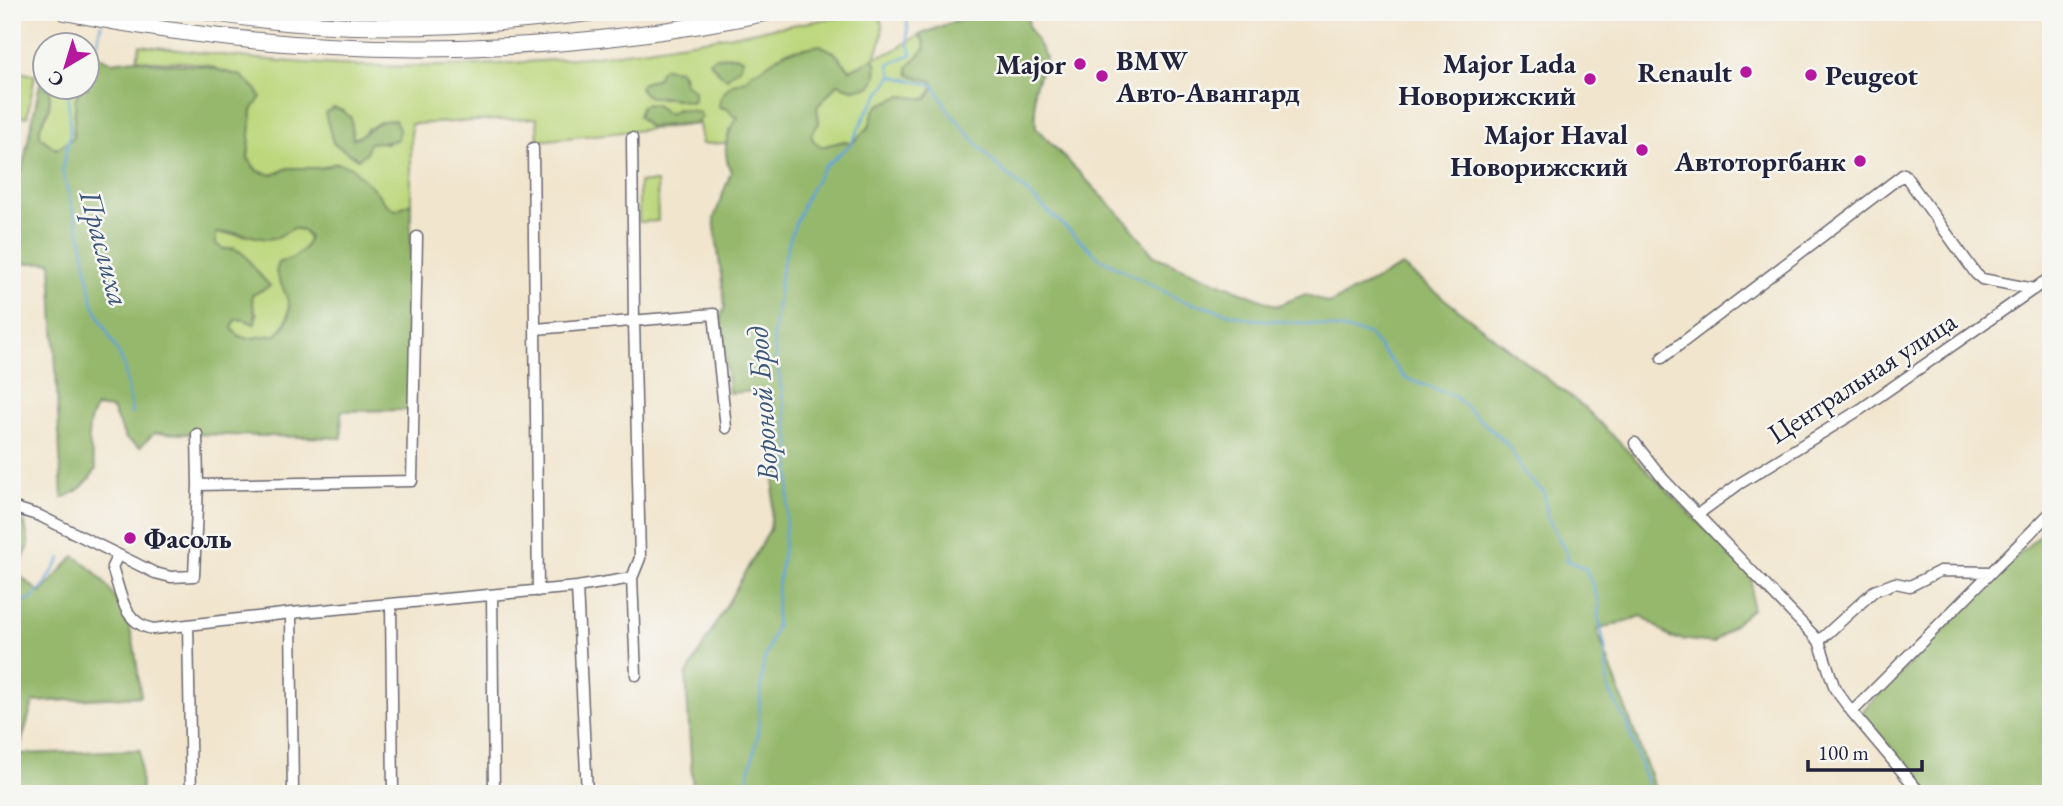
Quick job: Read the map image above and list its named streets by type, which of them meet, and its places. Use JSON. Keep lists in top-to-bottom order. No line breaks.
{"streets":{"street":["Центральная улица"]},"water":["Праслиха","Вороной Брод"],"places":["Major","Renault","Peugeot","BMW Авто-Авангард","Major Lada Новорижский","Major Haval Новорижский","Автоторгбанк","Фасоль"],"scale_bar":"100 m","north":"bottom left"}
